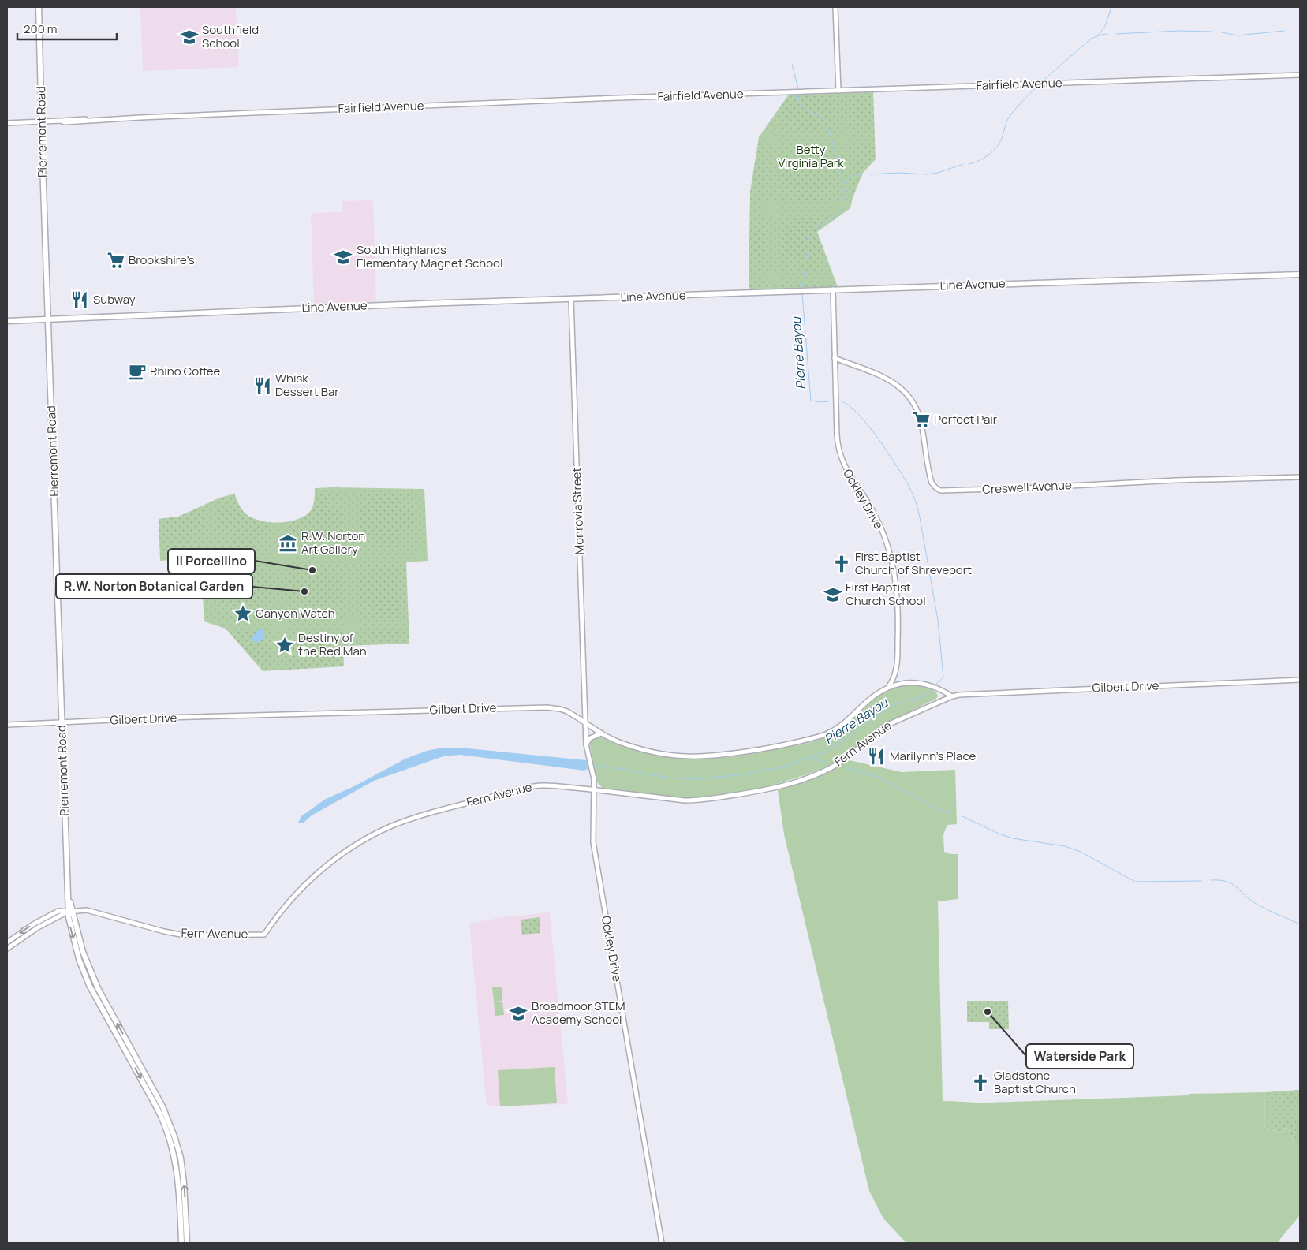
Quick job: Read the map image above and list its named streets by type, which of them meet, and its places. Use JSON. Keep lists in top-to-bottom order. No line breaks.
{"streets":{"main road":["Pierremont Road","Line Avenue"],"street":["Fairfield Avenue","Creswell Avenue","Ockley Drive","Monrovia Street","Gilbert Drive","Fern Avenue"]},"crossings":[["Fairfield Avenue","Pierremont Road"],["Pierremont Road","Line Avenue"],["Pierremont Road","Gilbert Drive"],["Pierremont Road","Fern Avenue"],["Line Avenue","Ockley Drive"],["Line Avenue","Monrovia Street"],["Creswell Avenue","Ockley Drive"],["Ockley Drive","Monrovia Street"],["Ockley Drive","Gilbert Drive"],["Ockley Drive","Fern Avenue"],["Monrovia Street","Gilbert Drive"],["Gilbert Drive","Fern Avenue"]],"water":["Pierre Bayou"],"parks":["Betty Virginia Park"],"places":{"school or university":["Southfield School","South Highlands Elementary Magnet School","First Baptist Church School","Broadmoor STEM Academy School"],"supermarket":["Brookshire's","Perfect Pair"],"restaurant":["Subway","Whisk Dessert Bar","Marilynn's Place"],"cafe":["Rhino Coffee"],"museum":["R.W. Norton Art Gallery"],"church":["First Baptist Church of Shreveport","Gladstone Baptist Church"],"other":["Il Porcellino","R.W. Norton Botanical Garden","Waterside Park"],"place":["Canyon Watch","Destiny of the Red Man"]},"scale_bar":"200 m"}
